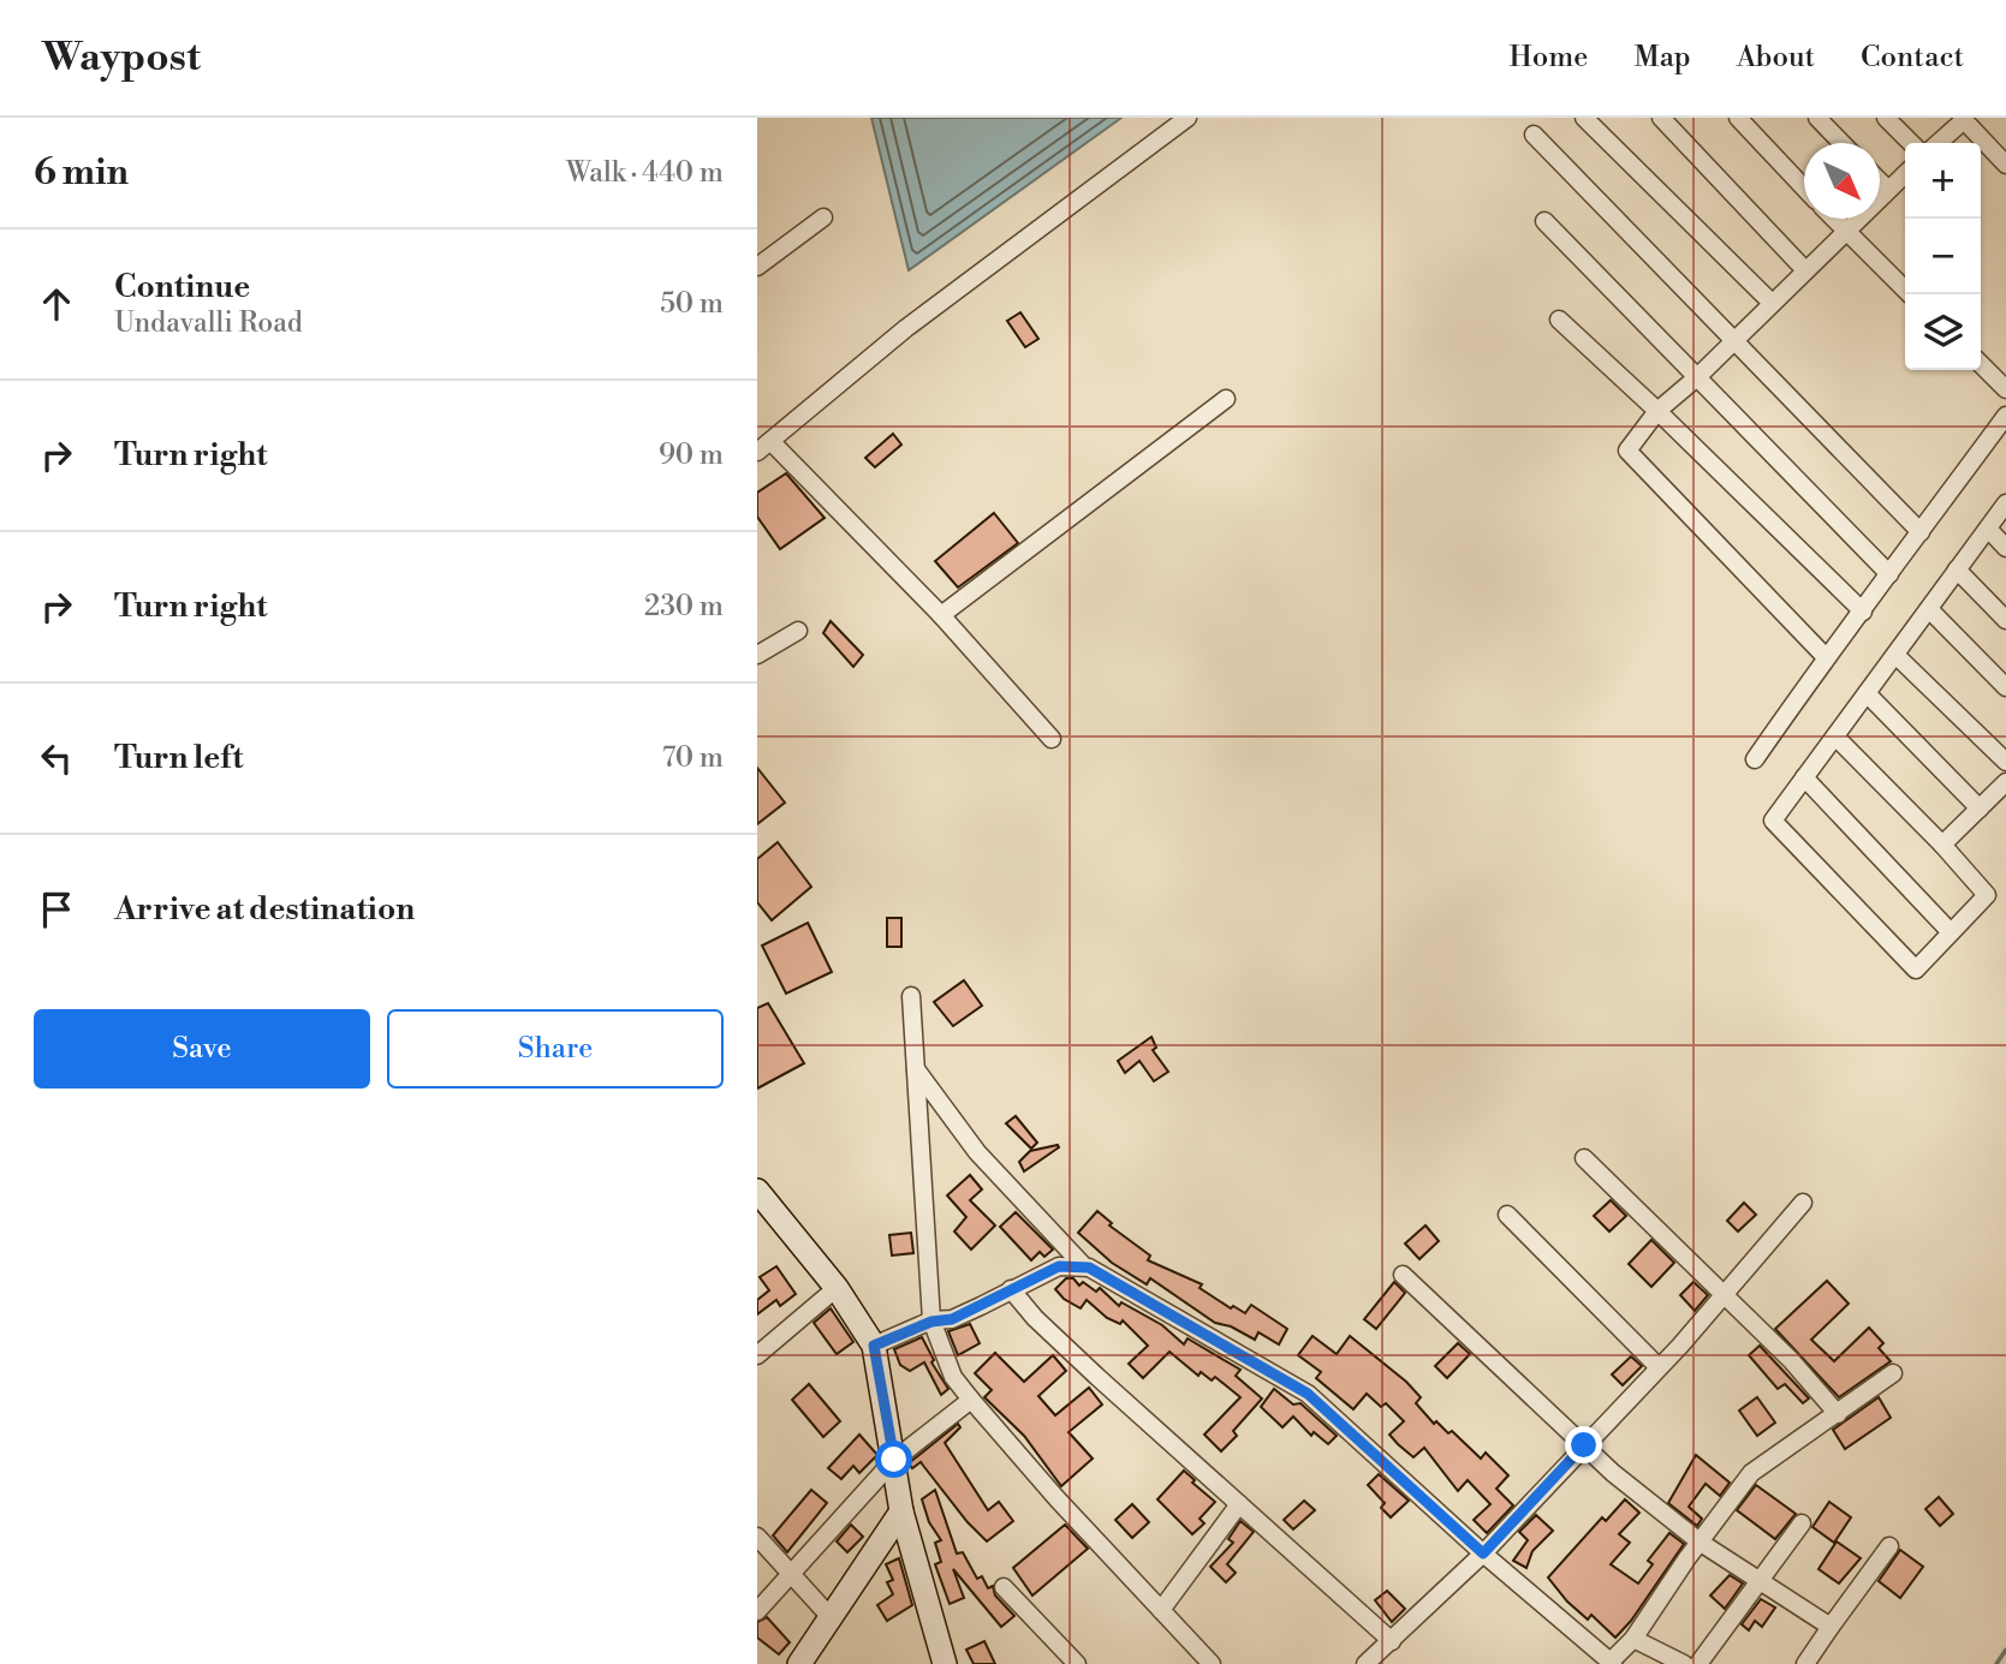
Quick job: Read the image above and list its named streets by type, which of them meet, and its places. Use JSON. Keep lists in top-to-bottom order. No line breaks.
{"north":"bottom right","page":{"header":"Waypost","nav":["Home","Map","About","Contact"],"heading":["6 min","Walk · 440 m"],"map_buttons":["+","−"],"list":[["Continue","Undavalli Road","50 m"],["Turn right","90 m"],["Turn right","230 m"],["Turn left","70 m"],"Arrive at destination"],"buttons":["Save","Share"]}}
